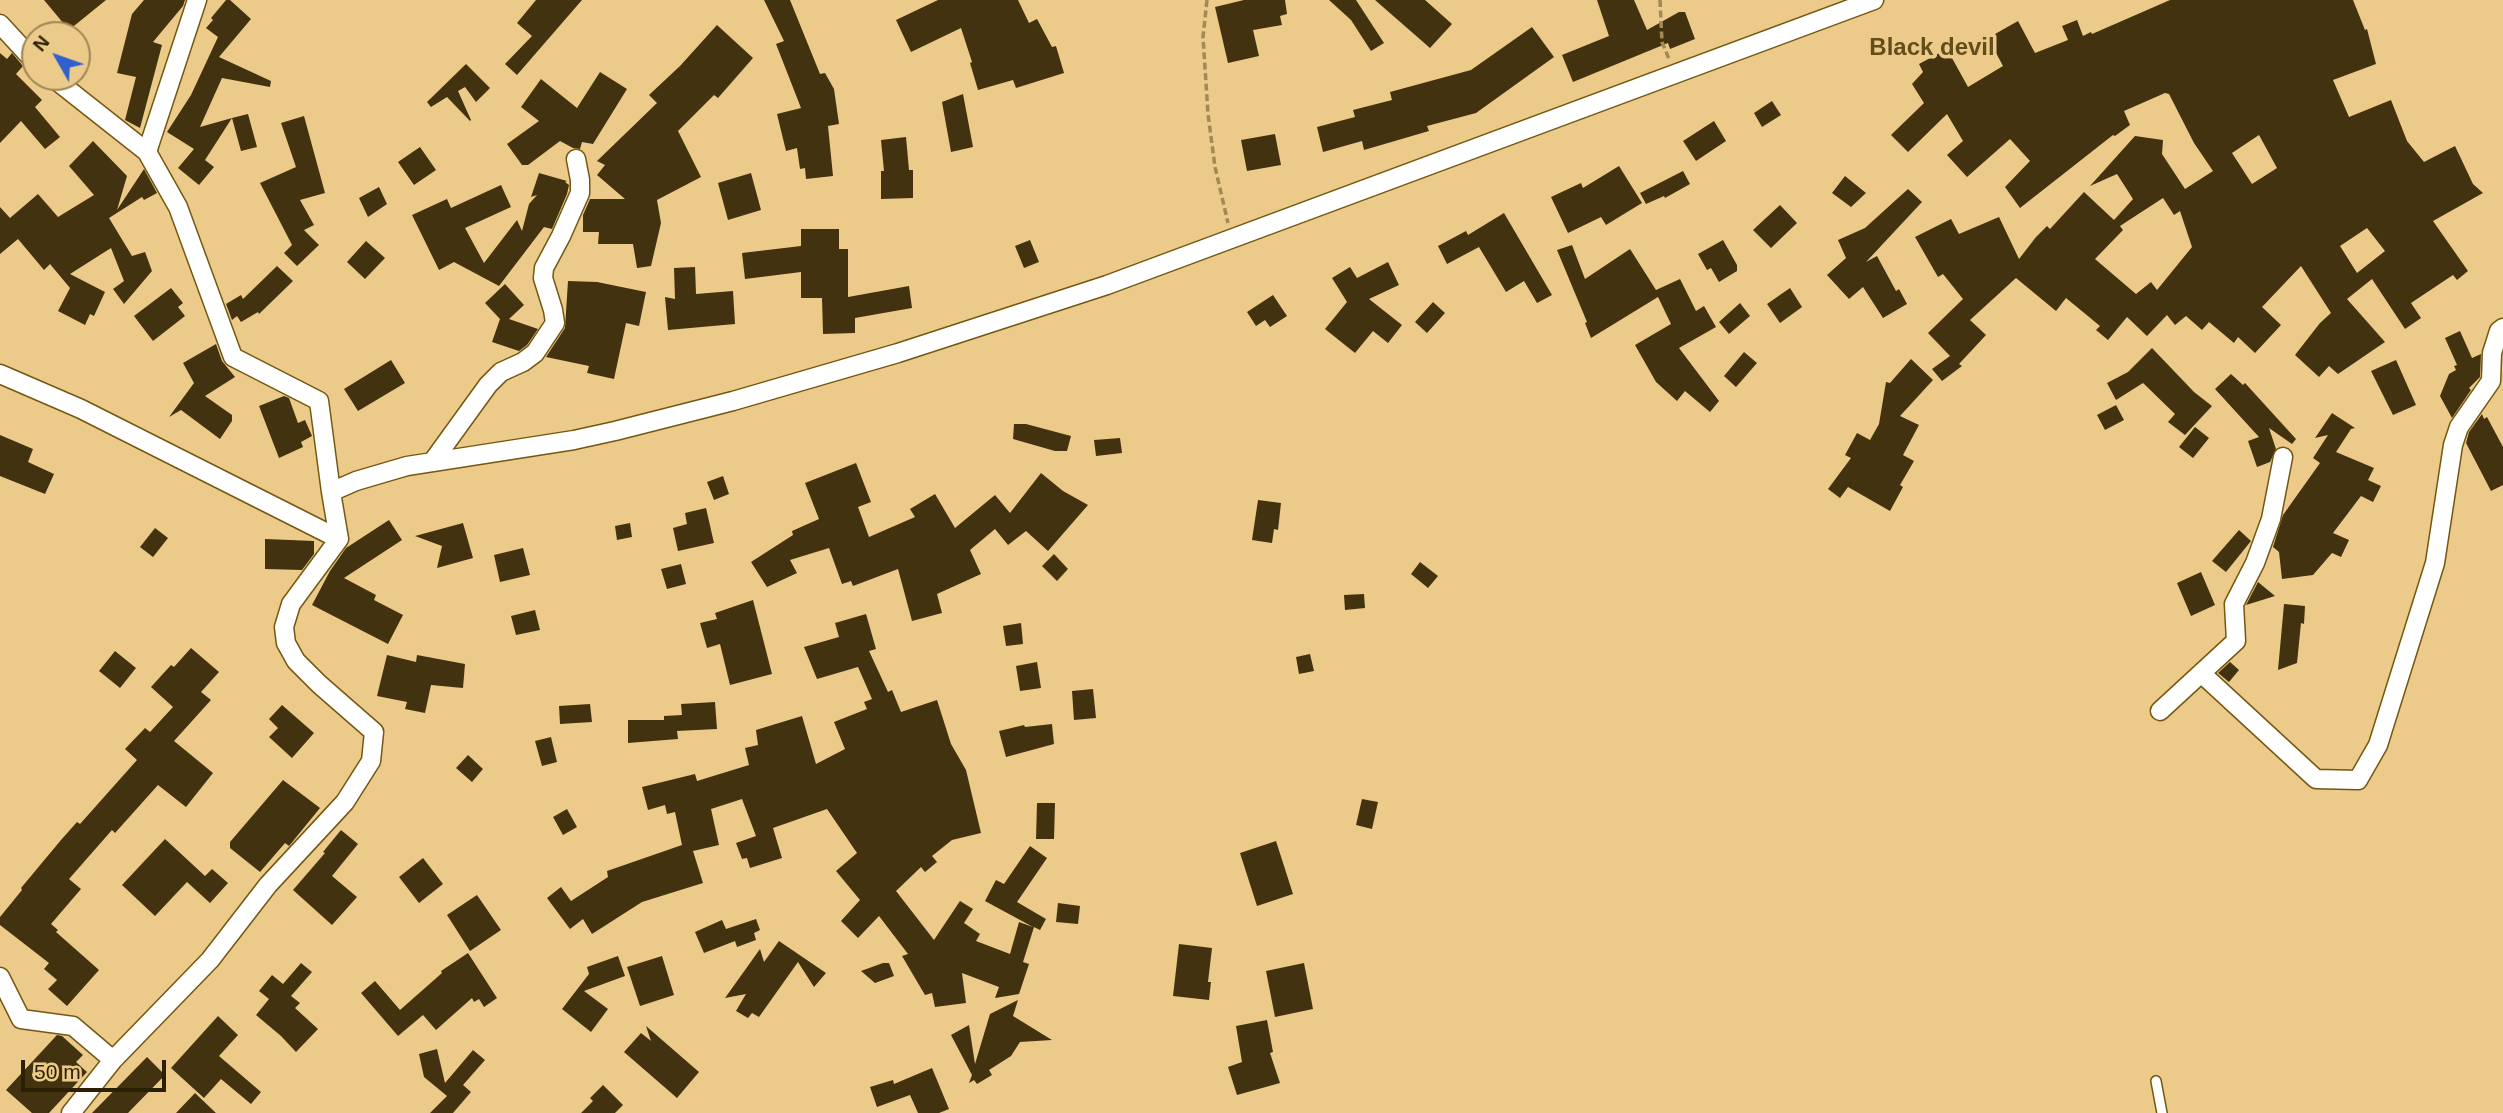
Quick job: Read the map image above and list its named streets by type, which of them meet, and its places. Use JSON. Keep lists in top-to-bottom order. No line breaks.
{"districts":["Black devil"],"scale_bar":"50 m","north":"top left"}
